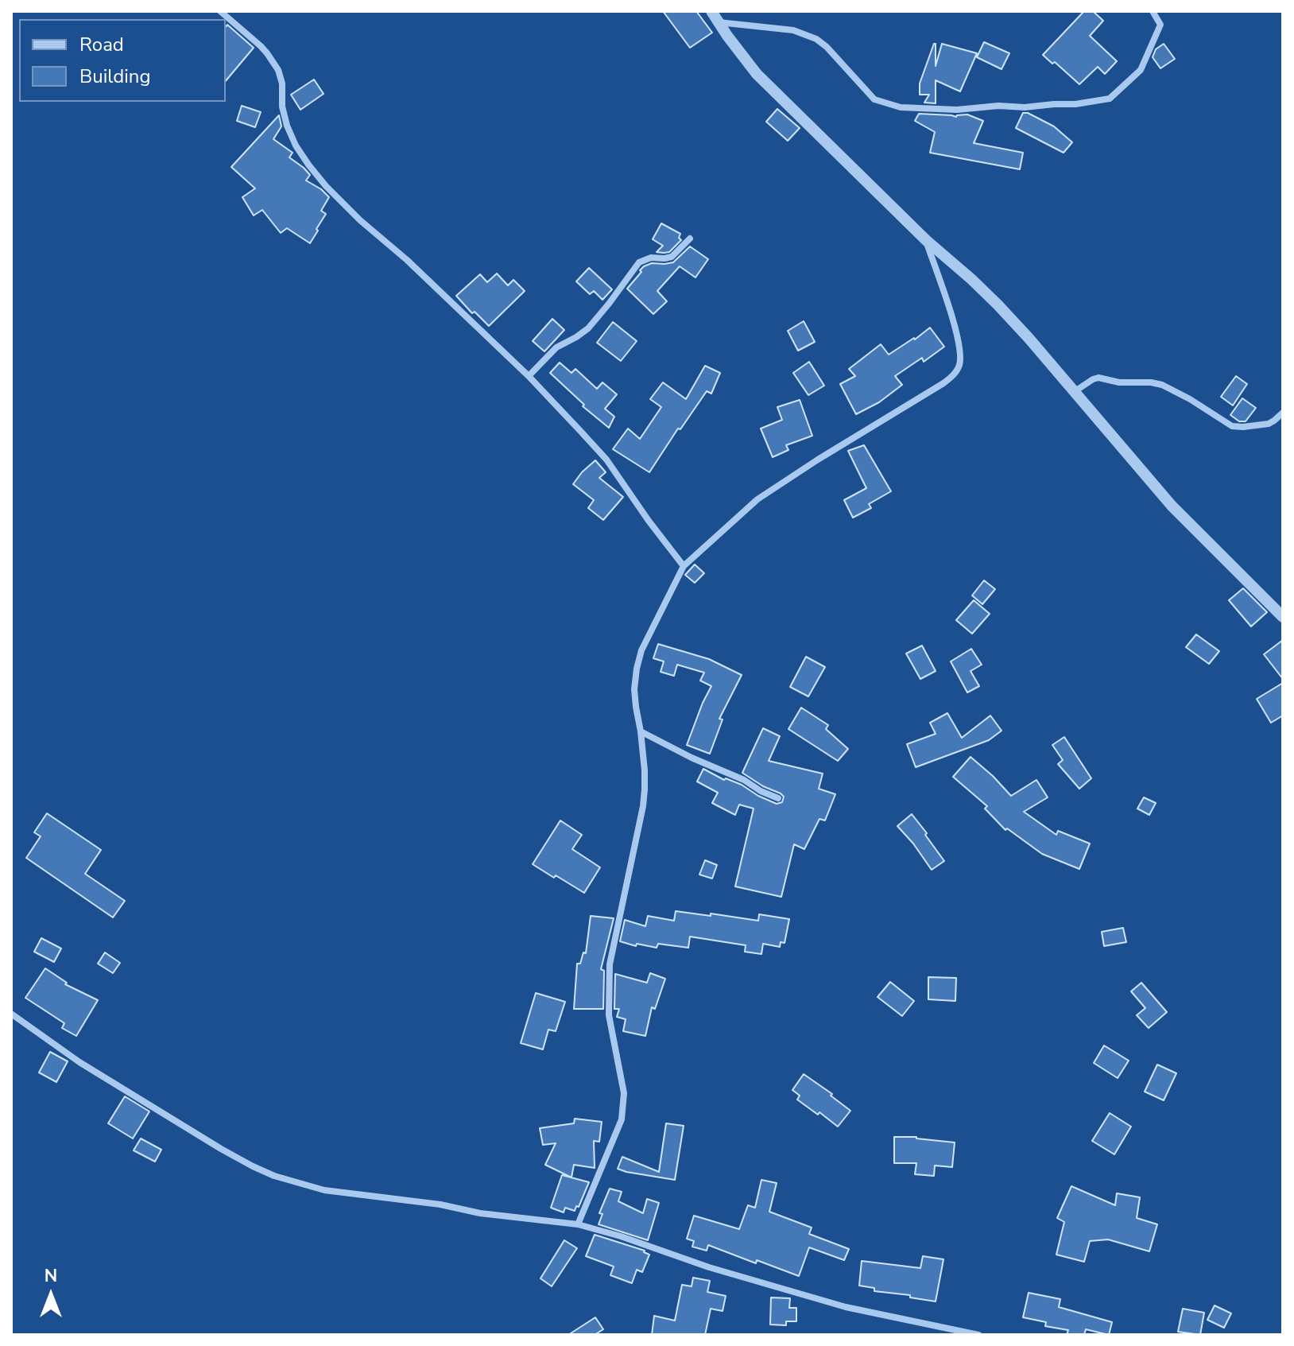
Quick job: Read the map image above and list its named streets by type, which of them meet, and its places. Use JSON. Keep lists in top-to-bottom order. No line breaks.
{"legend":["Road","Building"],"north":"top"}
